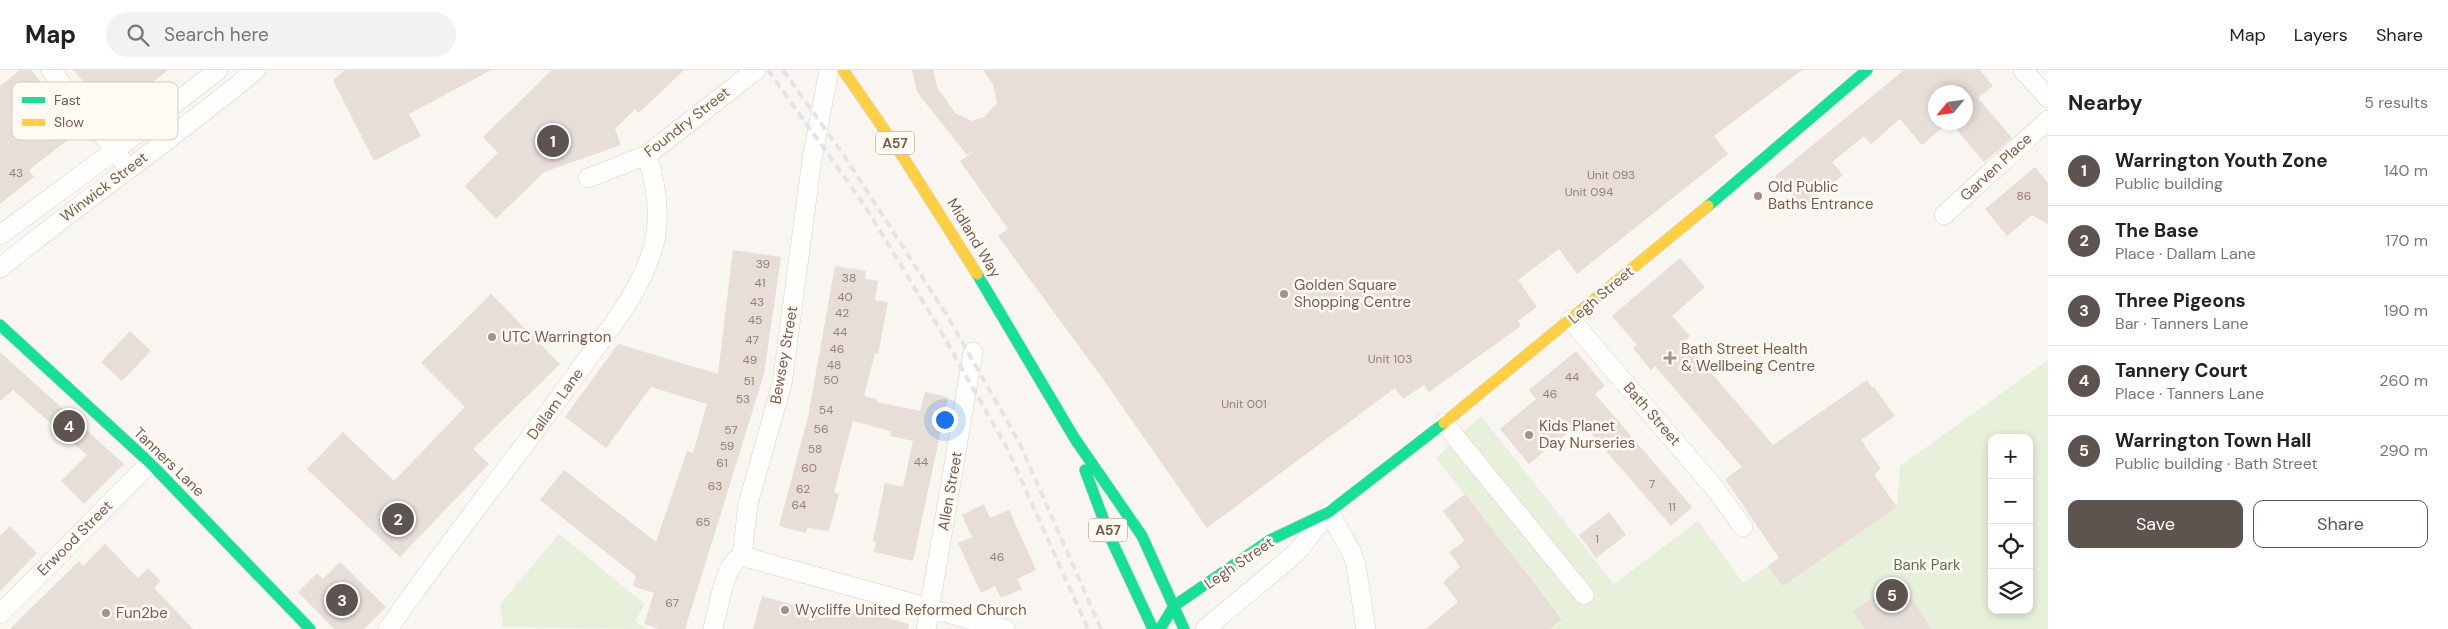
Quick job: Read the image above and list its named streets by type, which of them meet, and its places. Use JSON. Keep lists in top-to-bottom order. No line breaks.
{"streets":{"main road":["A57","Midland Way","Legh Street","Tanners Lane"],"street":["Foundry Street","Garven Place","Winwick Street","Bewsey Street","Dallam Lane","Bath Street","Allen Street","Erwood Street"]},"crossings":[["Foundry Street","Dallam Lane"],["Midland Way","Legh Street"],["Legh Street","Bath Street"],["Tanners Lane","Erwood Street"]],"parks":["Bank Park"],"places":{"other":["Old Public Baths Entrance","Golden Square Shopping Centre","UTC Warrington","Kids Planet Day Nurseries","Wycliffe United Reformed Church","Fun2be"],"health":["Bath Street Health & Wellbeing Centre"]},"house_numbers":["43","Unit 093","Unit 094","86","39","38","41","40","43","42","45","44","47","46","Unit 103","49","48","44","50","51","46","53","Unit 001","54","56","57","59","58","44","61","60","7","63","62","64","11","65","1","46","67"],"legend":["Fast","Slow"],"north":"bottom left","page":{"header":"Map","search":"Search here","nav":["Map","Layers","Share"],"heading":["Nearby","5 results"],"pins":["1","4","2","5","3"],"list":[{"mark":"1","name":"Warrington Youth Zone","note":"Public building","value":"140 m"},{"mark":"2","name":"The Base","note":"Place · Dallam Lane","value":"170 m"},{"mark":"3","name":"Three Pigeons","note":"Bar · Tanners Lane","value":"190 m"},{"mark":"4","name":"Tannery Court","note":"Place · Tanners Lane","value":"260 m"},{"mark":"5","name":"Warrington Town Hall","note":"Public building · Bath Street","value":"290 m"}],"map_buttons":["+","−"],"buttons":["Save","Share"]}}
